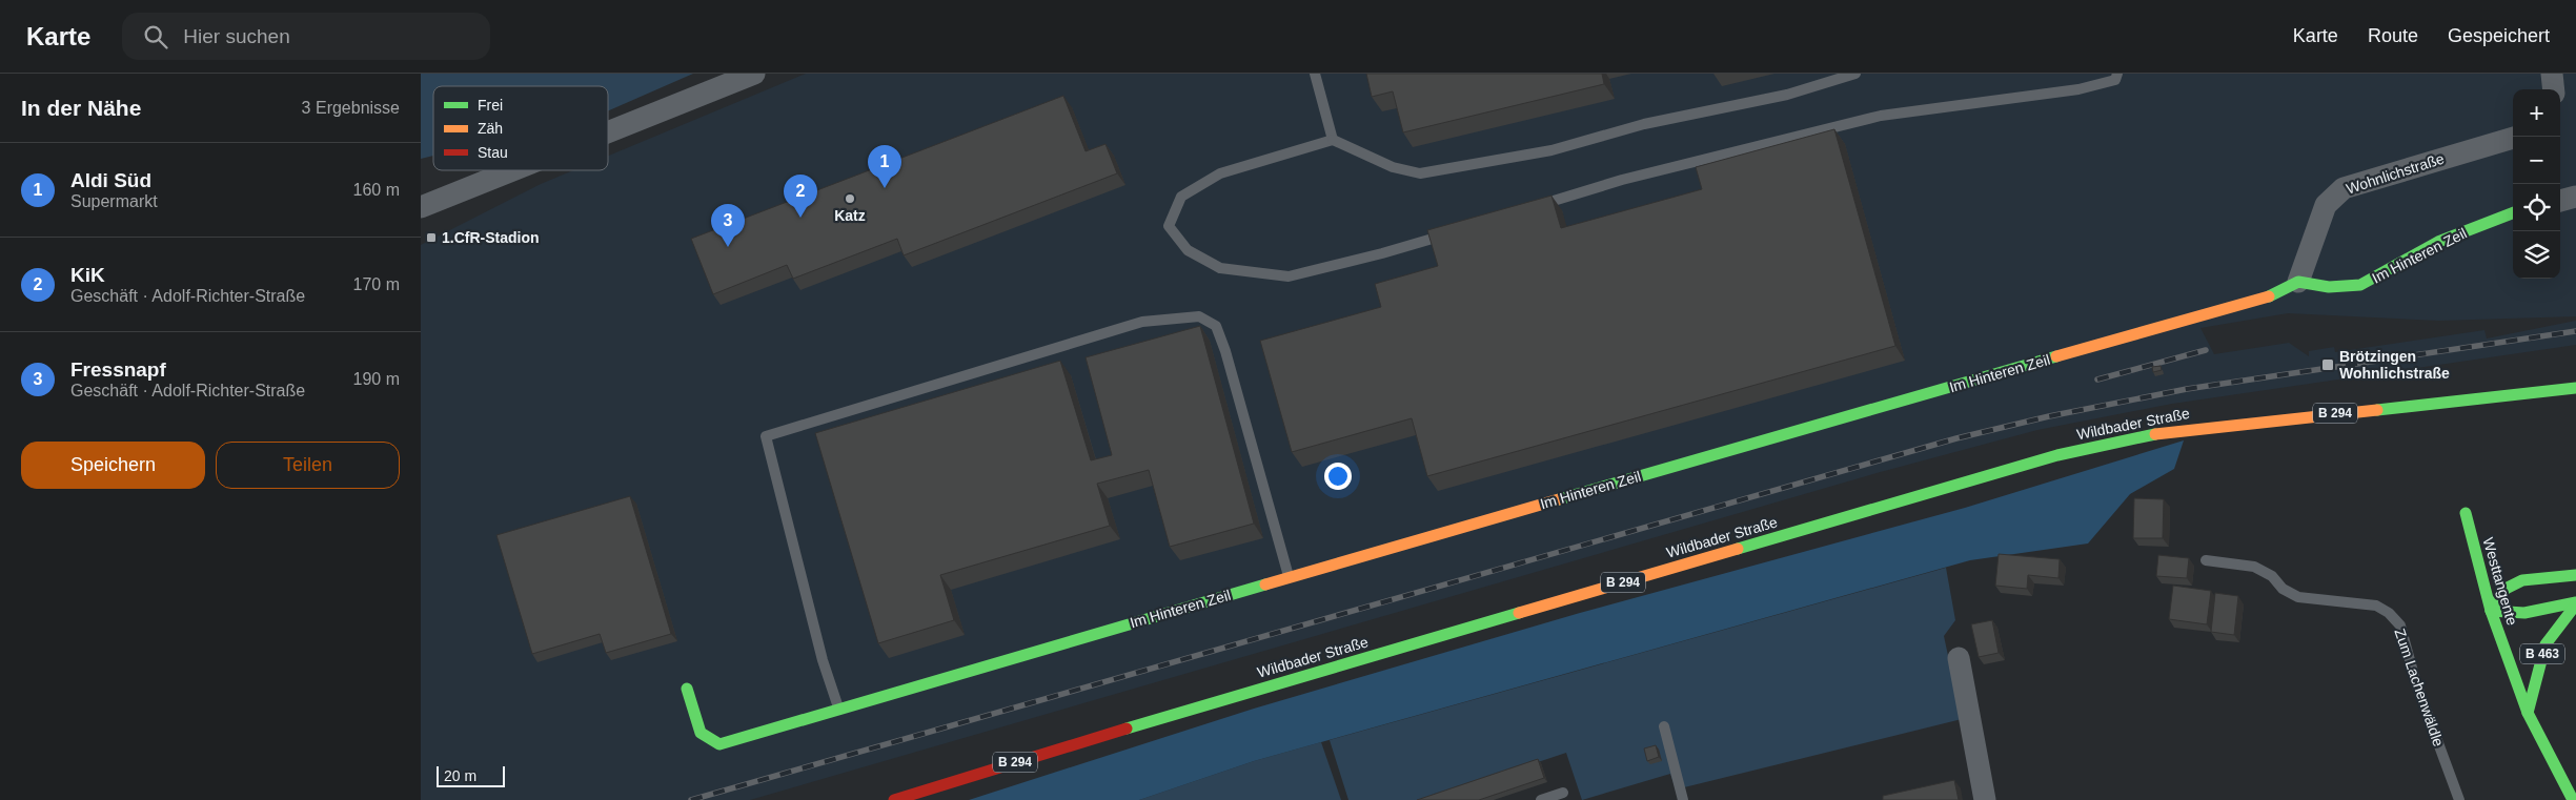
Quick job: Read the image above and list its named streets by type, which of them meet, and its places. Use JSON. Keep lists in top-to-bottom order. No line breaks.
{"streets":{"main road":["Im Hinteren Zeil","B 294","Wildbader Straße","Westtangente","B 463"],"street":["Wohnlichstraße"],"lane":["Zum Lachenwäldle"]},"crossings":[["Wohnlichstraße","Im Hinteren Zeil"],["Westtangente","B 463"]],"places":{"other":["Katz"],"transit":["1.CfR-Stadion","Brötzingen Wohnlichstraße"]},"legend":["Frei","Zäh","Stau"],"scale_bar":"20 m","page":{"header":"Karte","search":"Hier suchen","nav":["Karte","Route","Gespeichert"],"heading":["In der Nähe","3 Ergebnisse"],"map_buttons":["+","−"],"list":[{"mark":"1","name":"Aldi Süd","note":"Supermarkt","value":"160 m"},{"mark":"2","name":"KiK","note":"Geschäft · Adolf-Richter-Straße","value":"170 m"},{"mark":"3","name":"Fressnapf","note":"Geschäft · Adolf-Richter-Straße","value":"190 m"}],"pins":["1","2","3"],"buttons":["Speichern","Teilen"],"scale":"20 m"}}
